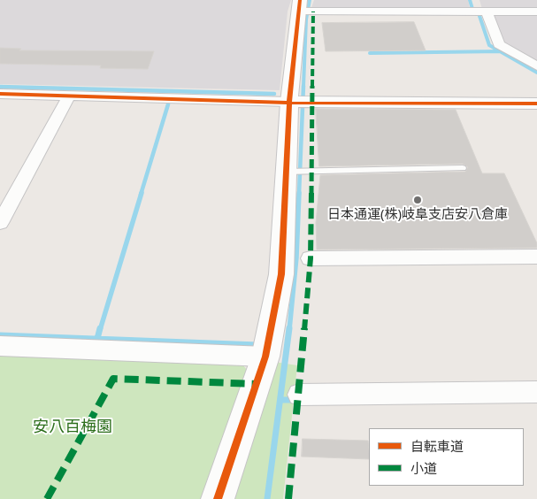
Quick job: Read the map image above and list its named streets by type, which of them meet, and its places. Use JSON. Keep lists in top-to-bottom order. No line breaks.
{"parks":["安八百梅園"],"places":["日本通運(株)岐阜支店安八倉庫"],"legend":["自転車道","小道"]}
